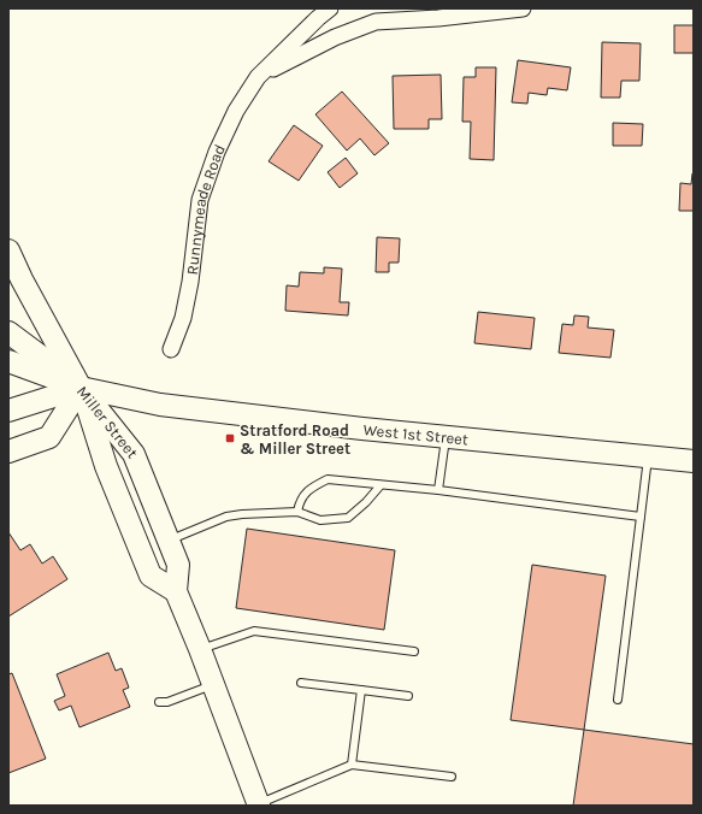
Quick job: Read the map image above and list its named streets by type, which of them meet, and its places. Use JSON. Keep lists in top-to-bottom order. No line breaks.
{"streets":{"main road":["Miller Street","West 1st Street"],"street":["Runnymeade Road"]},"crossings":[["Miller Street","West 1st Street"]],"places":{"transit":["Stratford Road & Miller Street"]}}
